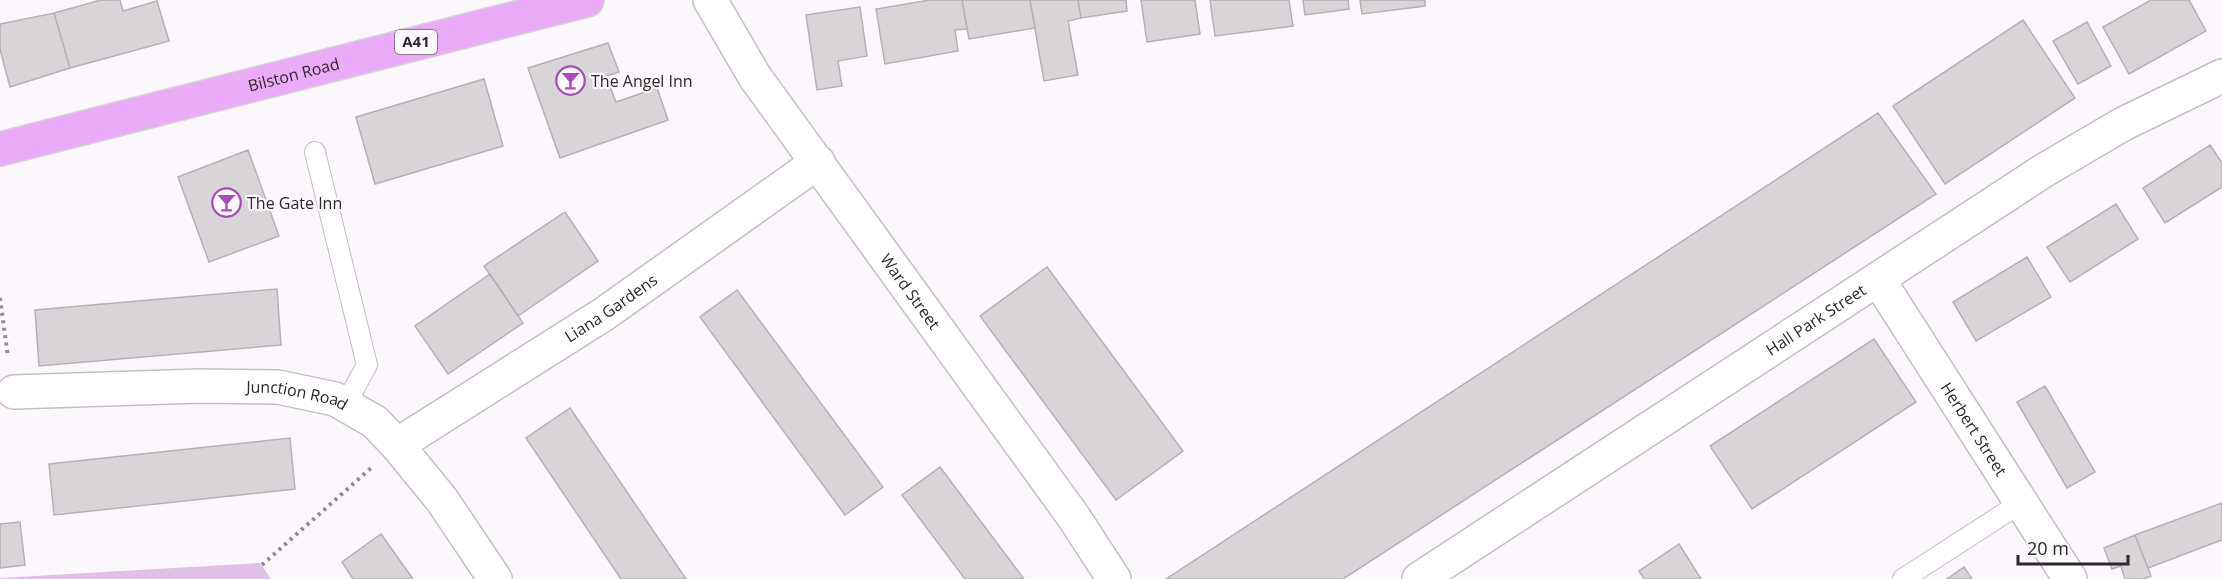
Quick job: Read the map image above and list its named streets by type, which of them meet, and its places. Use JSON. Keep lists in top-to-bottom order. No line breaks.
{"streets":{"highway":["A41","Bilston Road"],"street":["Ward Street","Liana Gardens","Hall Park Street","Junction Road","Herbert Street"]},"crossings":[["Ward Street","Liana Gardens"],["Liana Gardens","Junction Road"],["Hall Park Street","Herbert Street"]],"places":{"bar":["The Angel Inn","The Gate Inn"]},"scale_bar":"20 m"}
